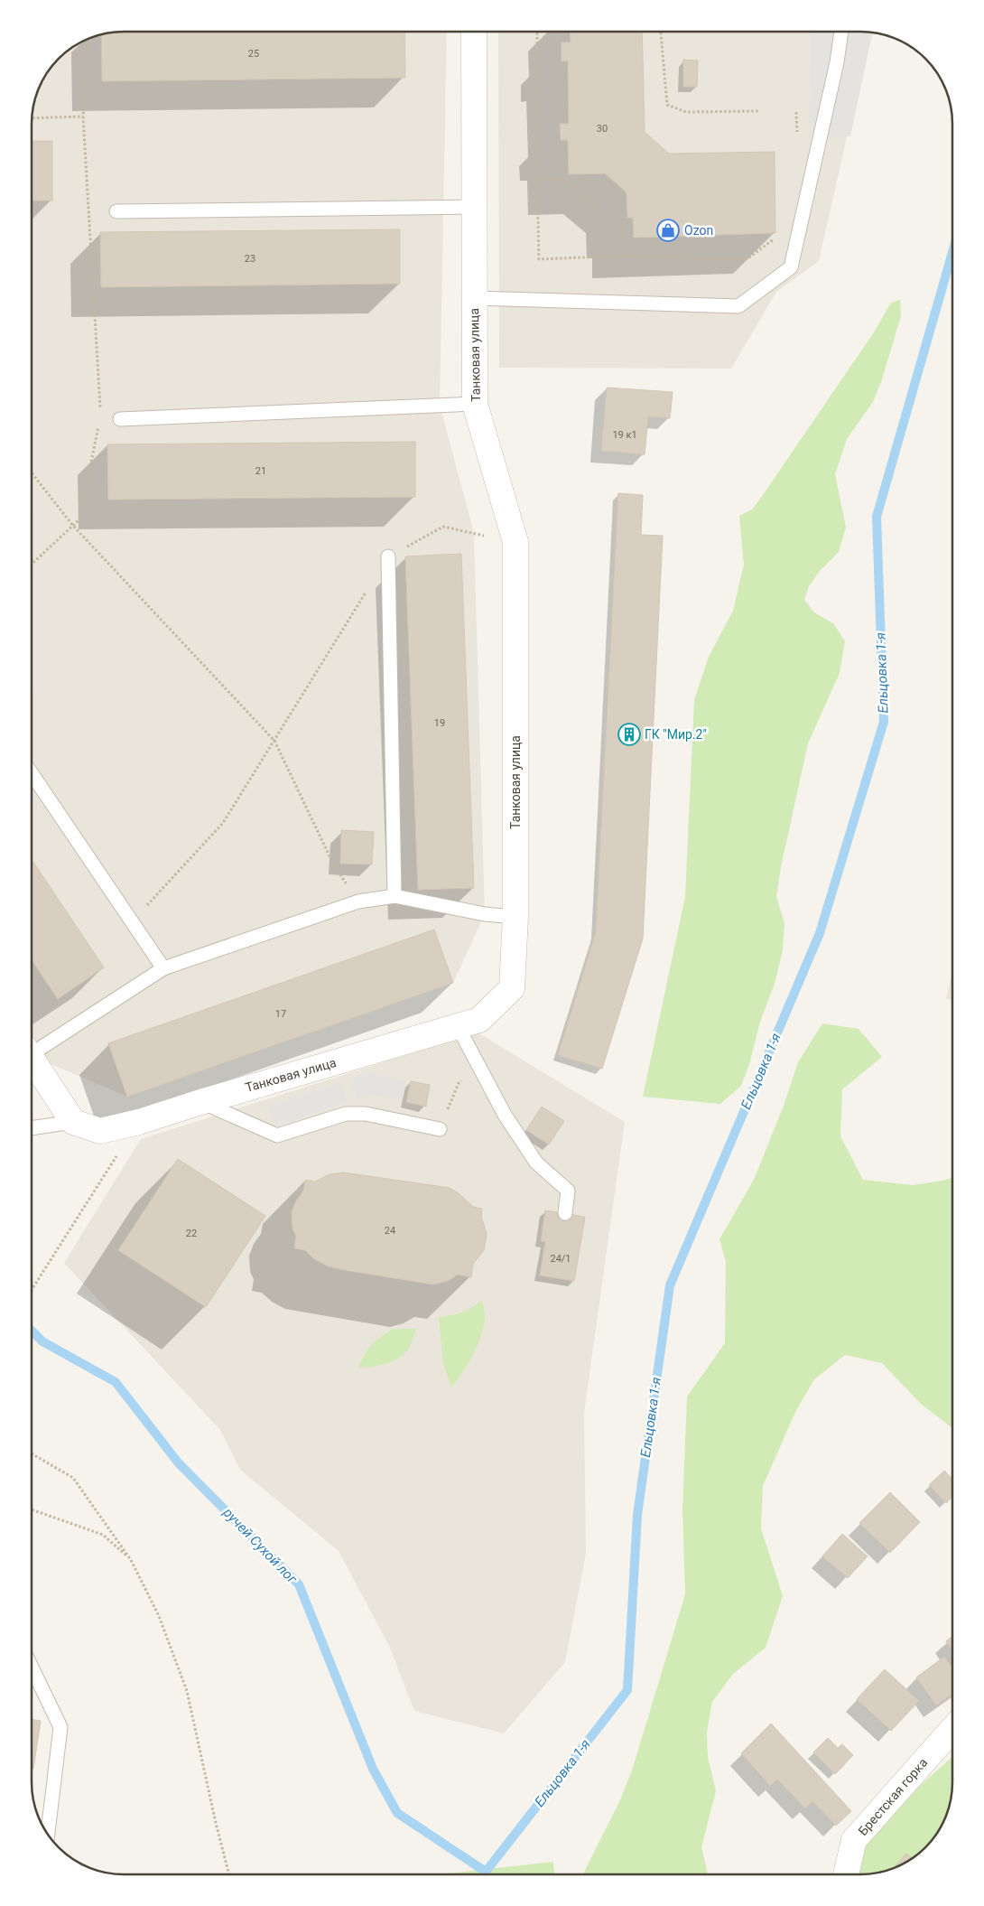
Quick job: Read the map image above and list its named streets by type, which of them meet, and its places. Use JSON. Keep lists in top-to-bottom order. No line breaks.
{"streets":{"street":["Танковая улица","Брестская горка"]},"water":["Ельцовка 1-я","ручей Сухой лог"],"places":{"shop":["Ozon"],"building":["ГК \"Мир.2\""]},"house_numbers":["25","30","23","19 к1","21","19","17","24","22","24/1"]}
